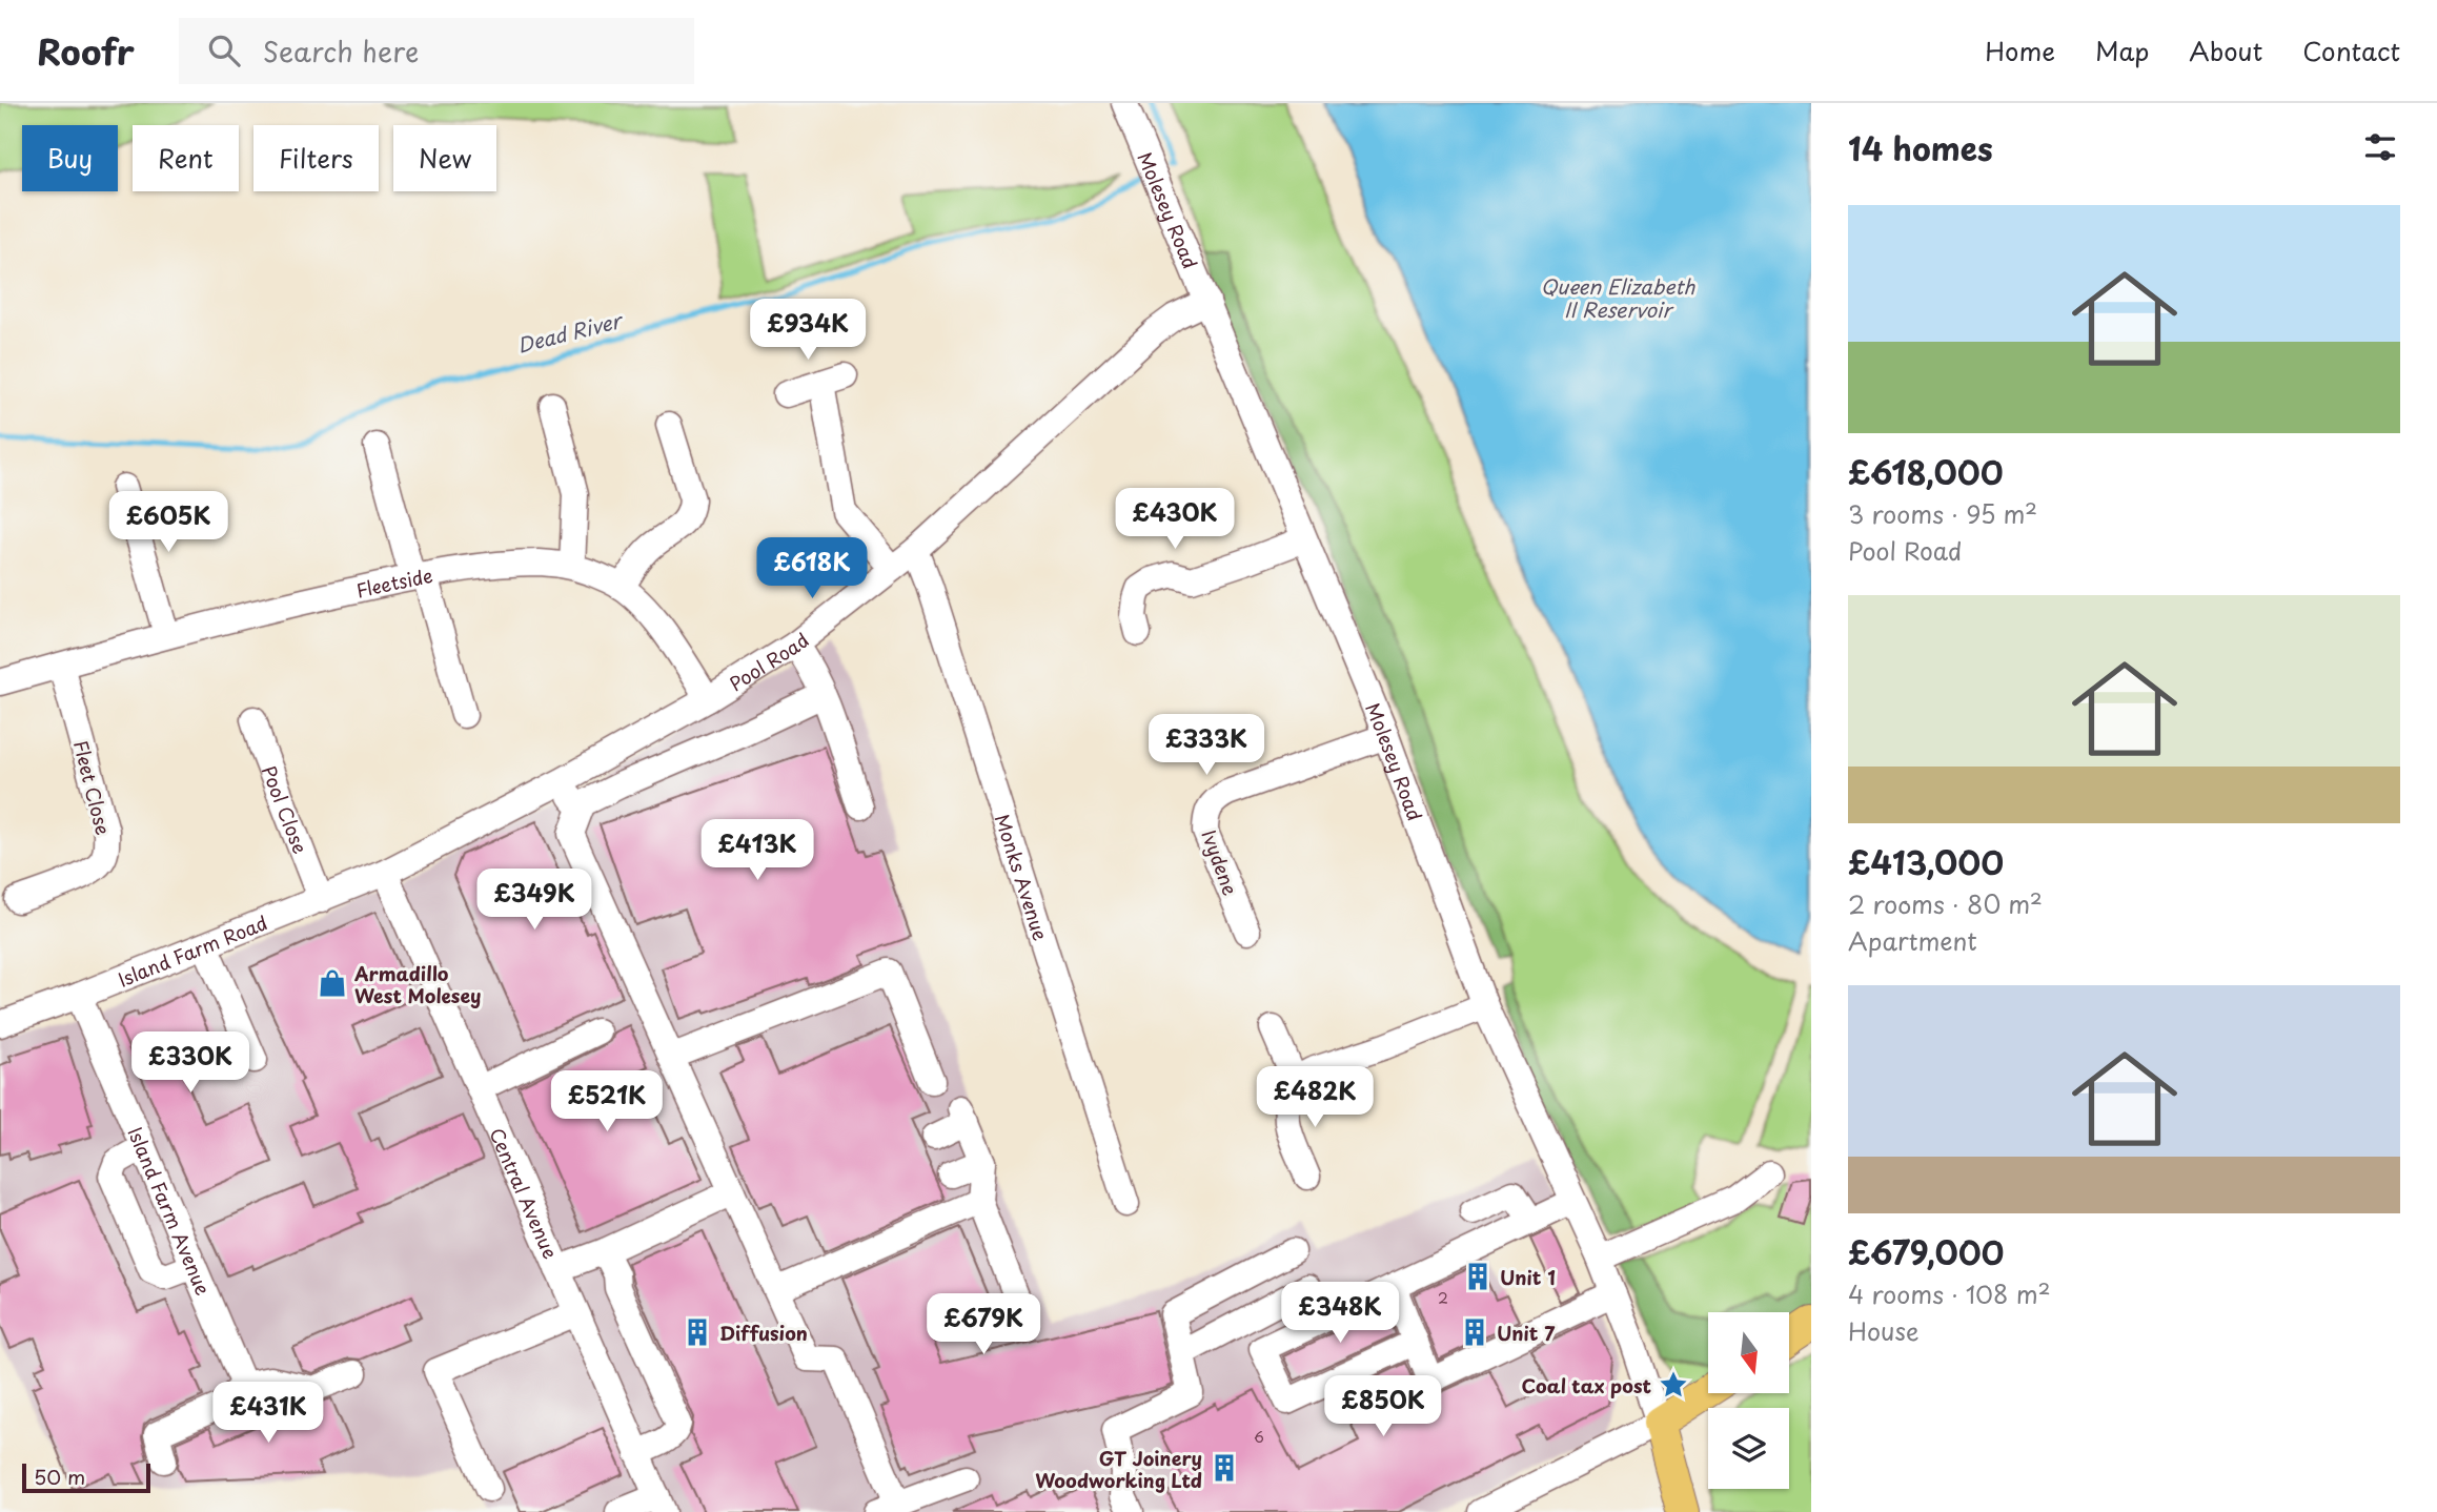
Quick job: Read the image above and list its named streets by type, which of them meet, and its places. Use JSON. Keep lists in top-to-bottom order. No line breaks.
{"streets":{"street":["Molesey Road","Fleetside","Pool Road","Fleet Close","Pool Close","Ivydene","Monks Avenue","Island Farm Road","Central Avenue","Island Farm Avenue"]},"crossings":[["Molesey Road","Pool Road"],["Molesey Road","Ivydene"],["Fleetside","Pool Road"],["Fleetside","Fleet Close"],["Pool Road","Monks Avenue"],["Pool Road","Island Farm Road"],["Pool Road","Central Avenue"],["Pool Close","Island Farm Road"],["Island Farm Road","Central Avenue"],["Island Farm Road","Island Farm Avenue"]],"water":["Queen Elizabeth II Reservoir","Dead River"],"places":{"shop":["Armadillo West Molesey"],"building":["Unit 1","Diffusion","Unit 7","GT Joinery Woodworking Ltd"],"place":["Coal tax post"]},"house_numbers":["2","6"],"scale_bar":"50 m","north":"bottom","page":{"header":"Roofr","search":"Search here","nav":["Home","Map","About","Contact"],"heading":"14 homes","chip":["Buy","Rent","Filters","New"],"list":[{"name":"£618,000","note":"3 rooms · 95 m² · Pool Road"},{"name":"£413,000","note":"2 rooms · 80 m² · Apartment"},{"name":"£679,000","note":"4 rooms · 108 m² · House"}],"price":["£934K","£430K","£605K","£618K","£333K","£413K","£349K","£330K","£482K","£521K","£348K","£679K","£850K","£431K"],"scale":"50 m"}}
